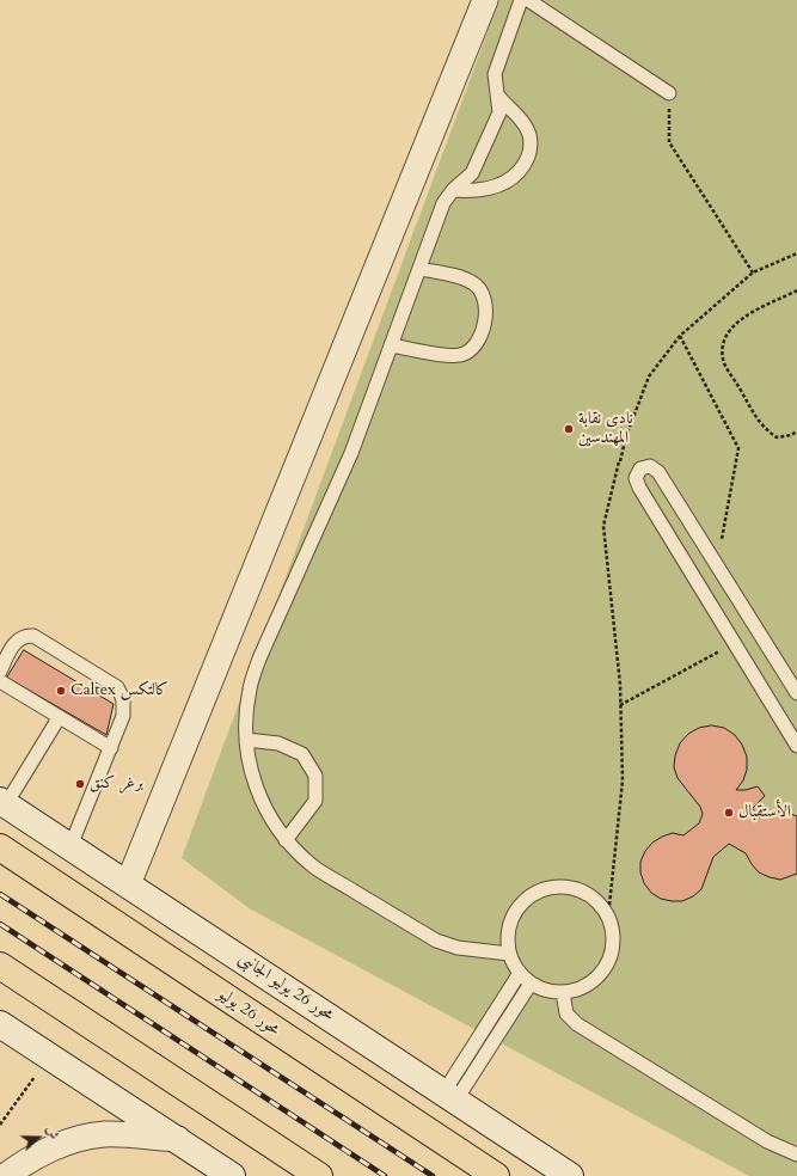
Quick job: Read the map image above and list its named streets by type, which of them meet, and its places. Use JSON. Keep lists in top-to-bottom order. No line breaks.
{"streets":{"highway":["محور 26 يوليو"],"main road":["محور 26 يوليو الجانبى"]},"places":["نادى نقابة المهندسين","Caltex كالتكس","برغر كنق","الأستقبال"],"north":"right"}
